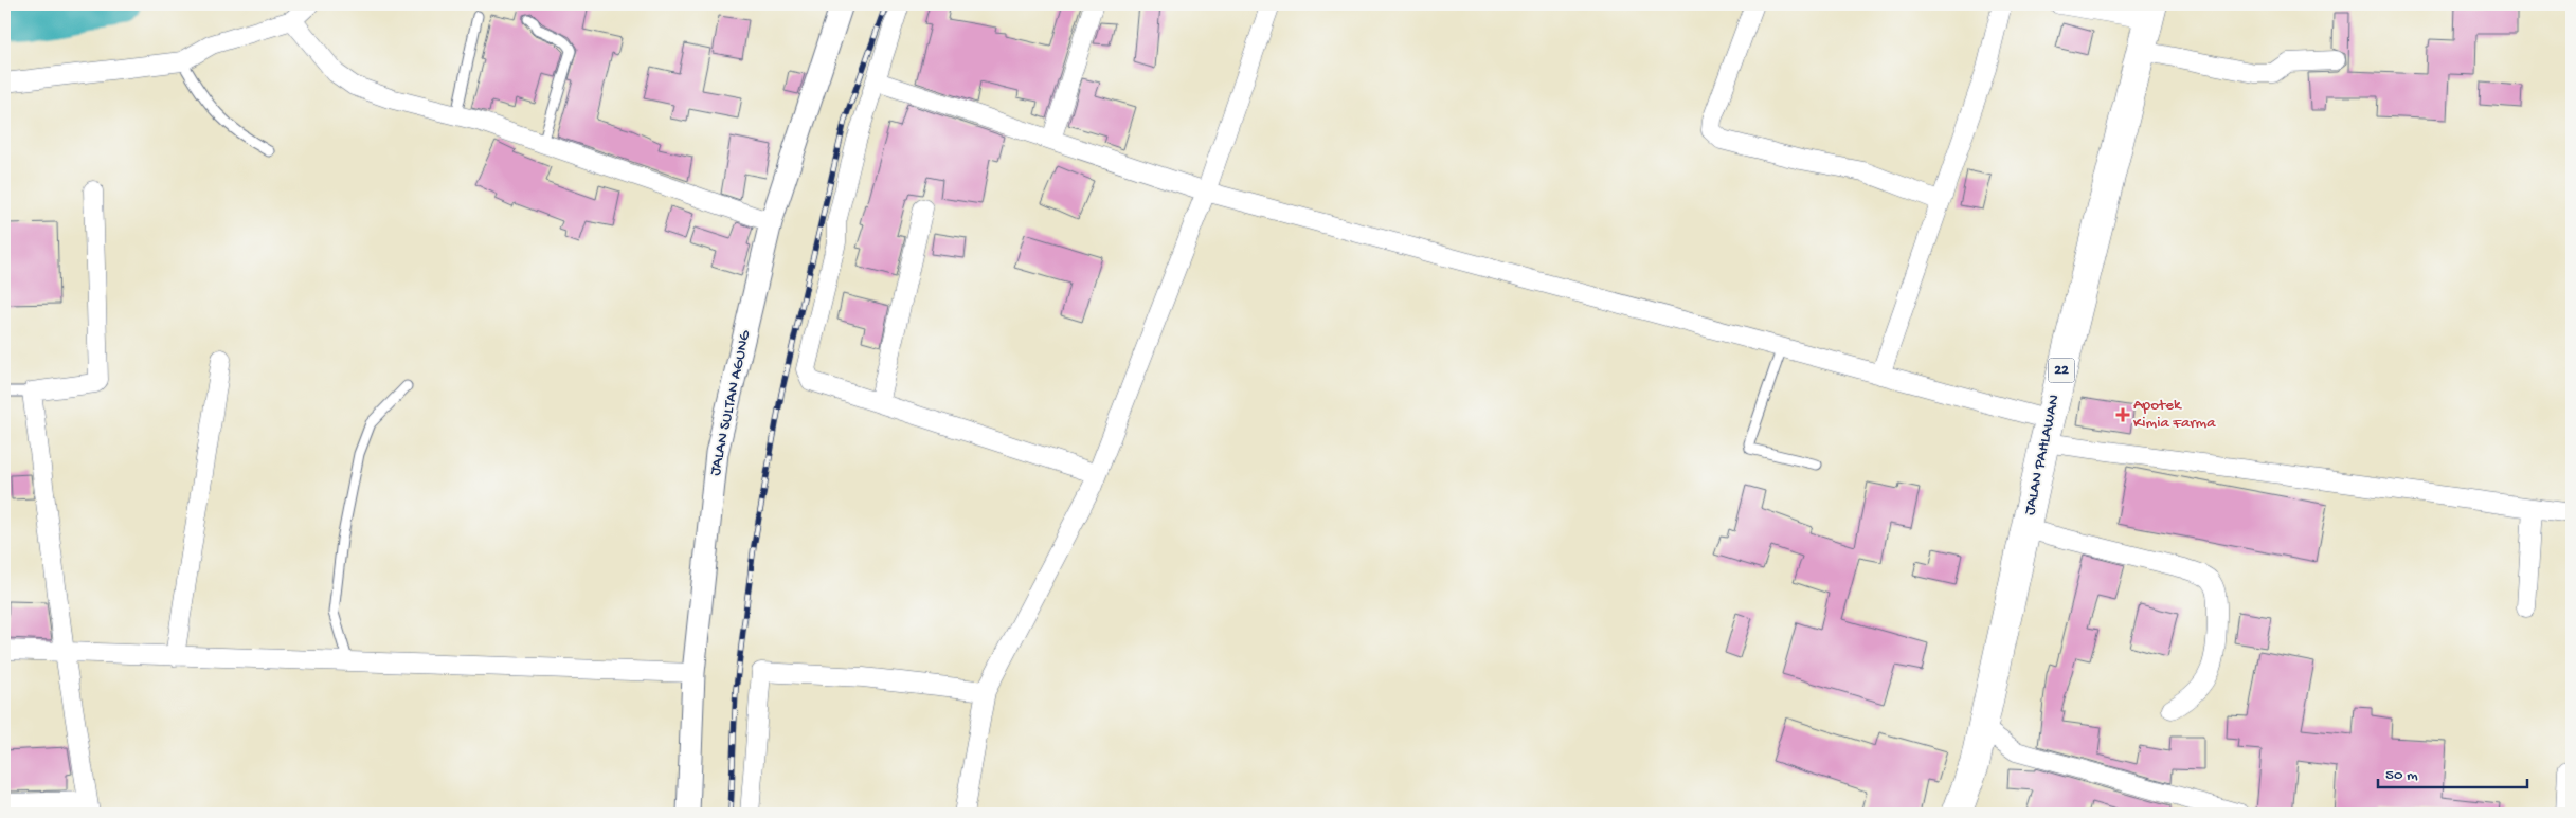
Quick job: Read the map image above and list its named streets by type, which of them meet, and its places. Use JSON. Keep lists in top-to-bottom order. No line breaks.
{"streets":{"highway":["22","JALAN PAHLAWAN"],"street":["JALAN SULTAN AGUNG"]},"places":{"health":["Apotek Kimia Farma"]},"scale_bar":"50 m"}
